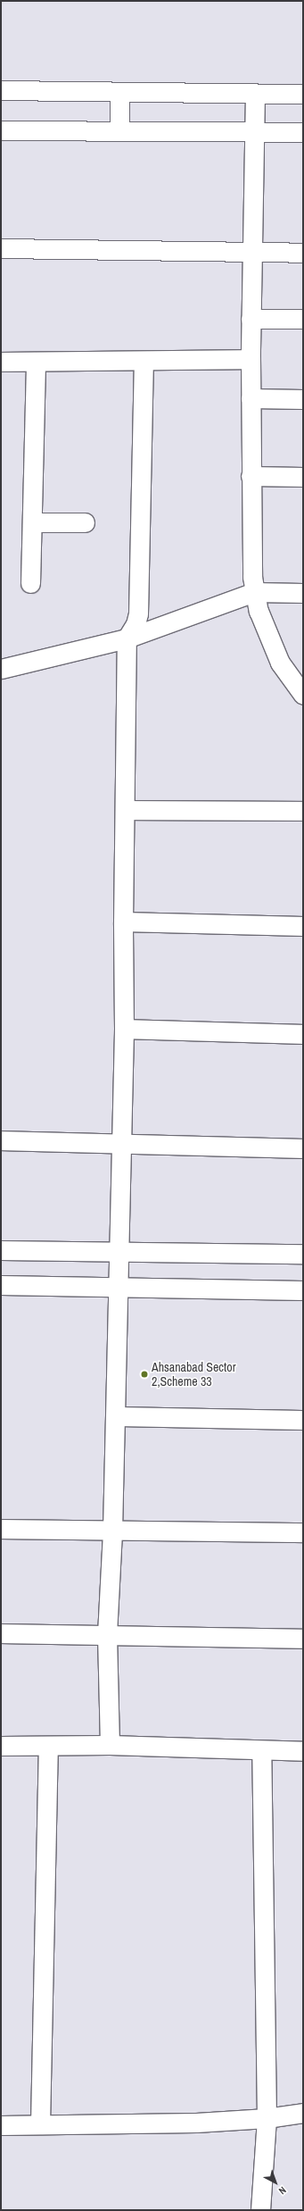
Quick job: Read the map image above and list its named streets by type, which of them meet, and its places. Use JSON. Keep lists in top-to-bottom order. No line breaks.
{"places":["Ahsanabad Sector 2,Scheme 33"],"north":"bottom right"}
